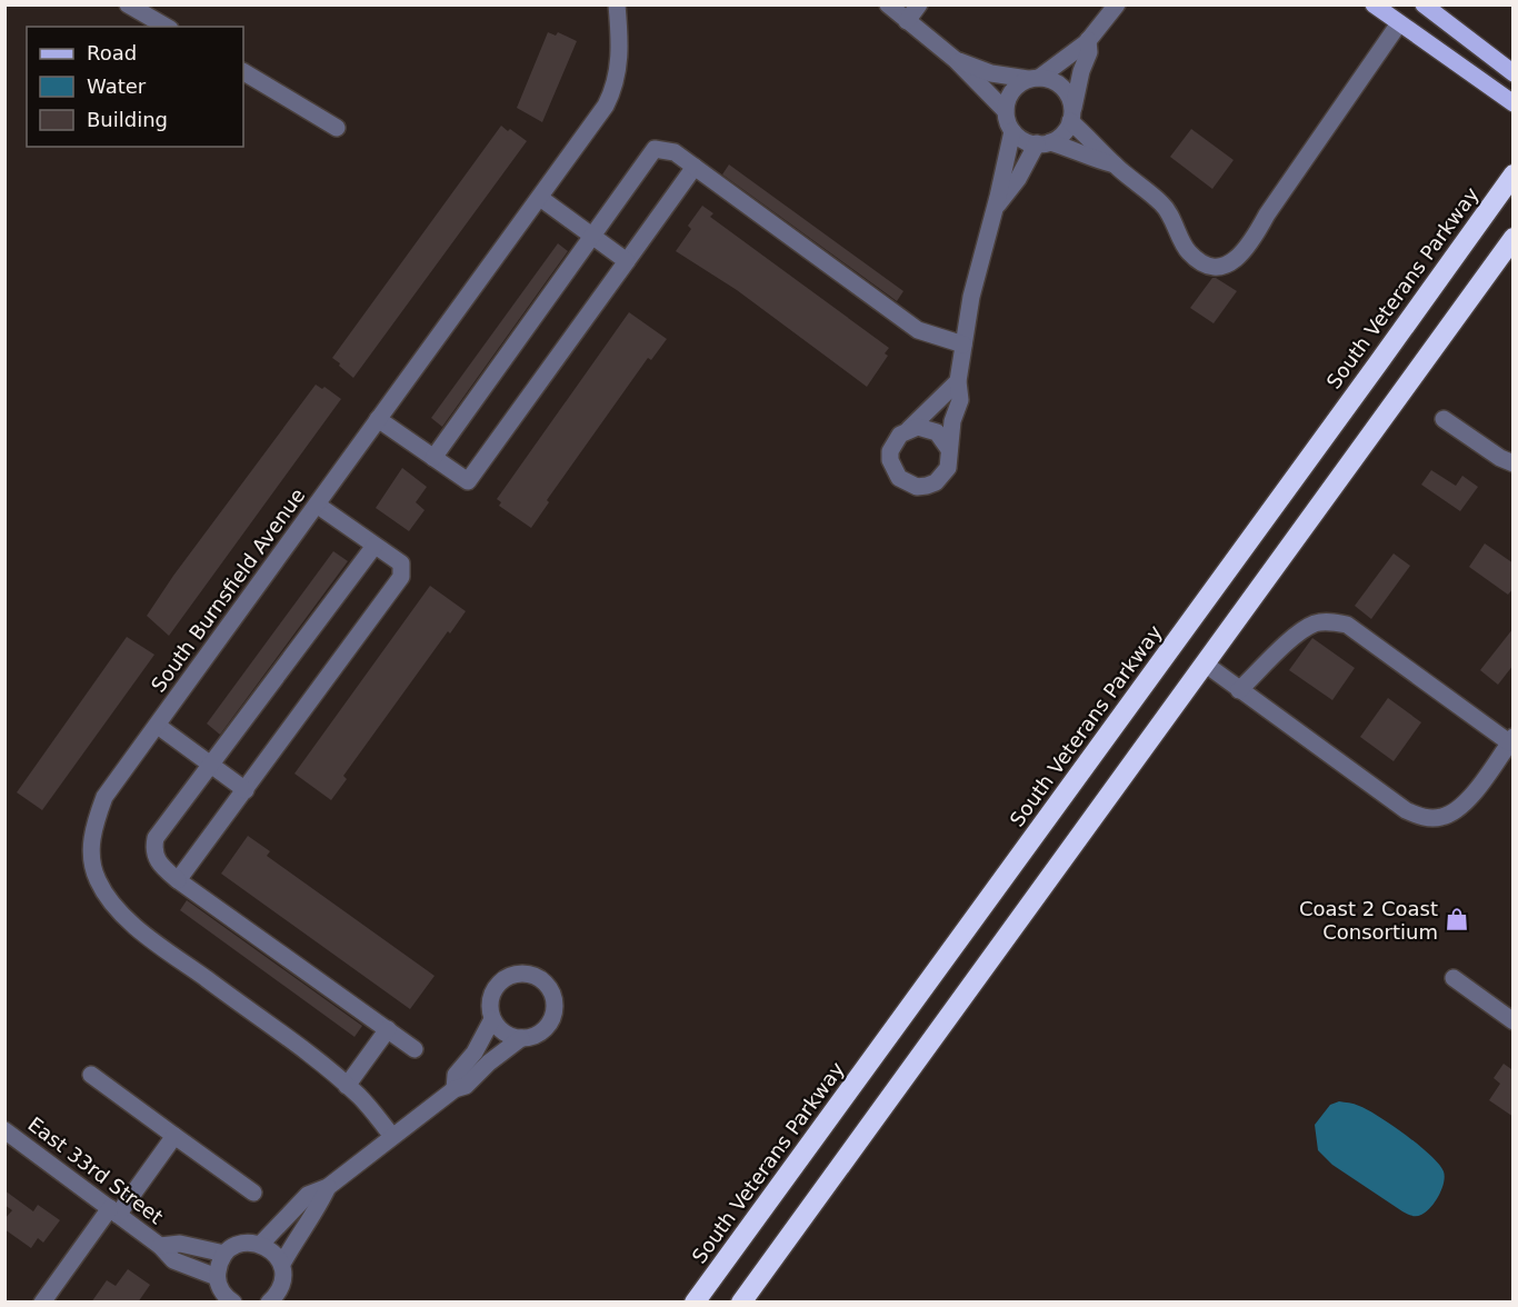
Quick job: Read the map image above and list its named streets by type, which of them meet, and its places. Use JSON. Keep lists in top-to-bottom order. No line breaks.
{"streets":{"highway":["South Veterans Parkway"],"street":["South Burnsfield Avenue","East 33rd Street"]},"places":{"shop":["Coast 2 Coast Consortium"]},"legend":["Road","Water","Building"]}
